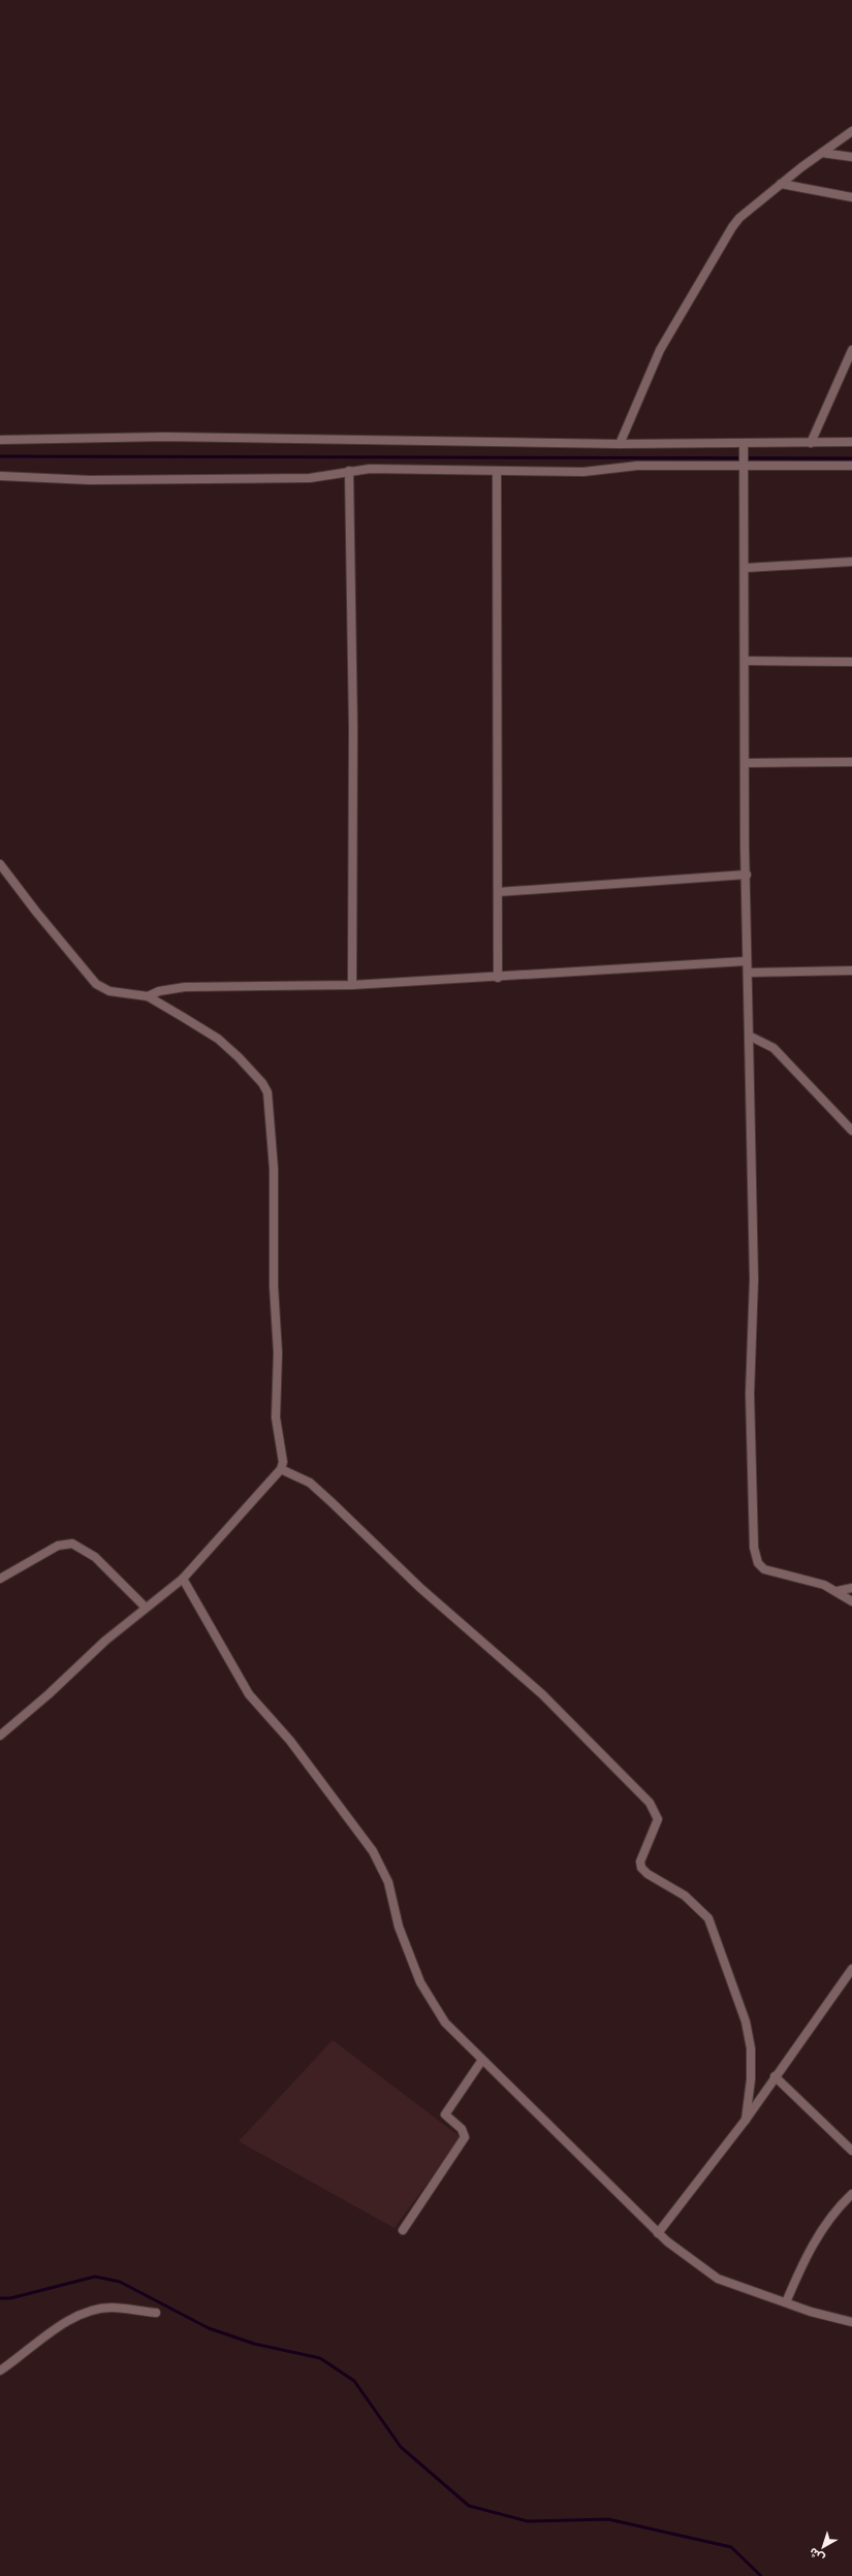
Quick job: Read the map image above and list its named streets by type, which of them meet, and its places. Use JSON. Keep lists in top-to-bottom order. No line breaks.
{"north":"bottom left"}
